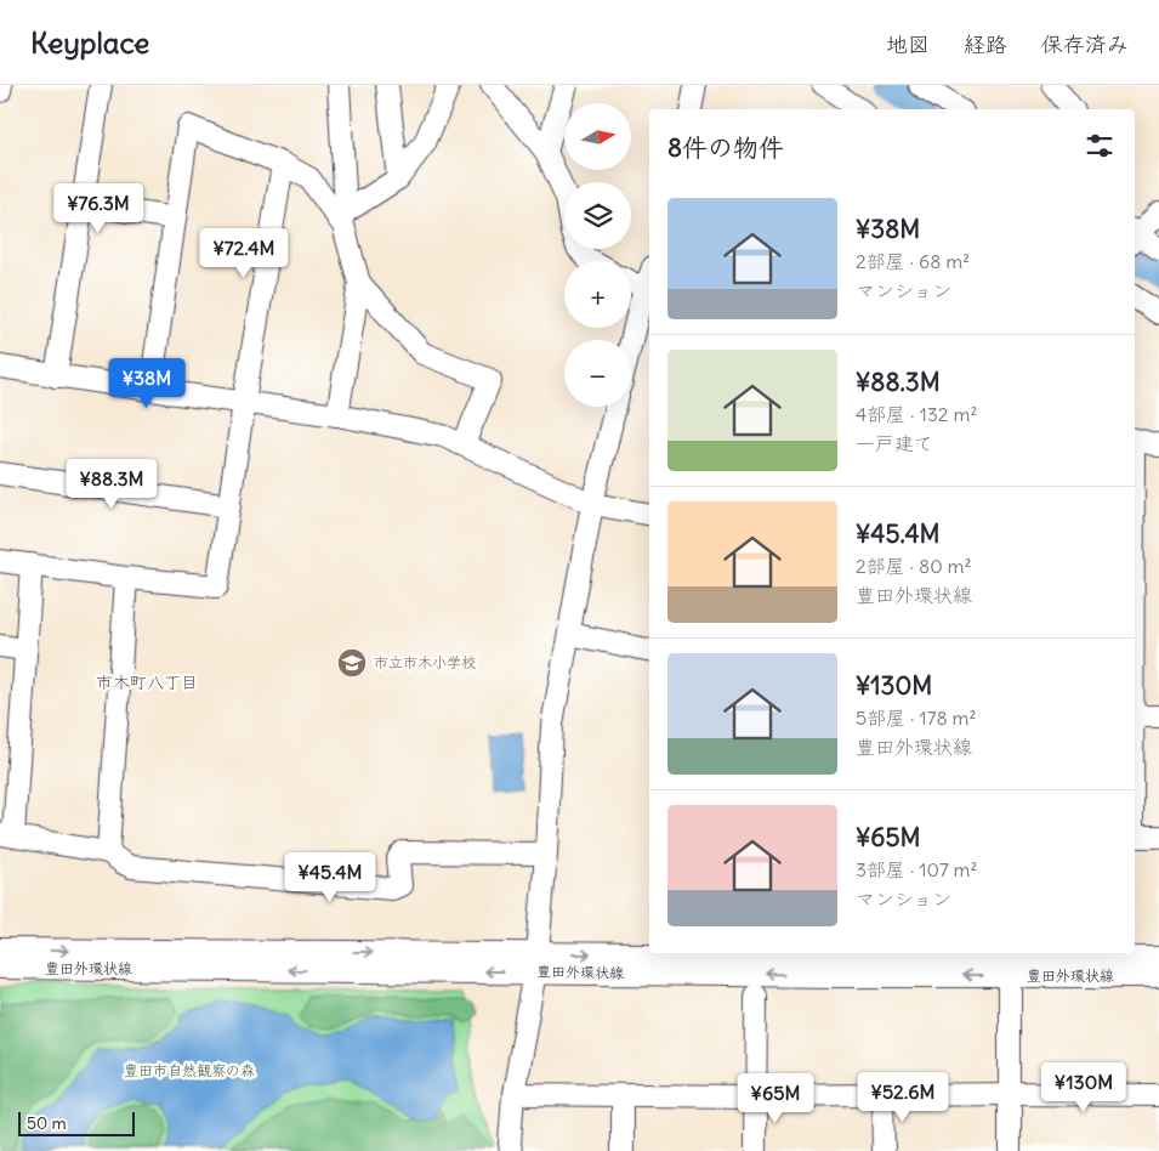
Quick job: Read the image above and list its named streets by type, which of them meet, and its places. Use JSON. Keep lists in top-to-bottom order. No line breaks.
{"streets":{"street":["豊田外環状線"]},"districts":["市木町八丁目"],"parks":["豊田市自然観察の森"],"places":{"school or university":["市立市木小学校"]},"scale_bar":"50 m","north":"right","page":{"header":"Keyplace","nav":["地図","経路","保存済み"],"map_buttons":["+","−"],"heading":"8件の物件","list":[{"name":"¥38M","note":"2部屋 · 68 m² · マンション"},{"name":"¥88.3M","note":"4部屋 · 132 m² · 一戸建て"},{"name":"¥45.4M","note":"2部屋 · 80 m² · 豊田外環状線"},{"name":"¥130M","note":"5部屋 · 178 m² · 豊田外環状線"},{"name":"¥65M","note":"3部屋 · 107 m² · マンション"}],"price":["¥76.3M","¥72.4M","¥38M","¥88.3M","¥45.4M","¥130M","¥52.6M","¥65M"],"scale":"50 m"}}
